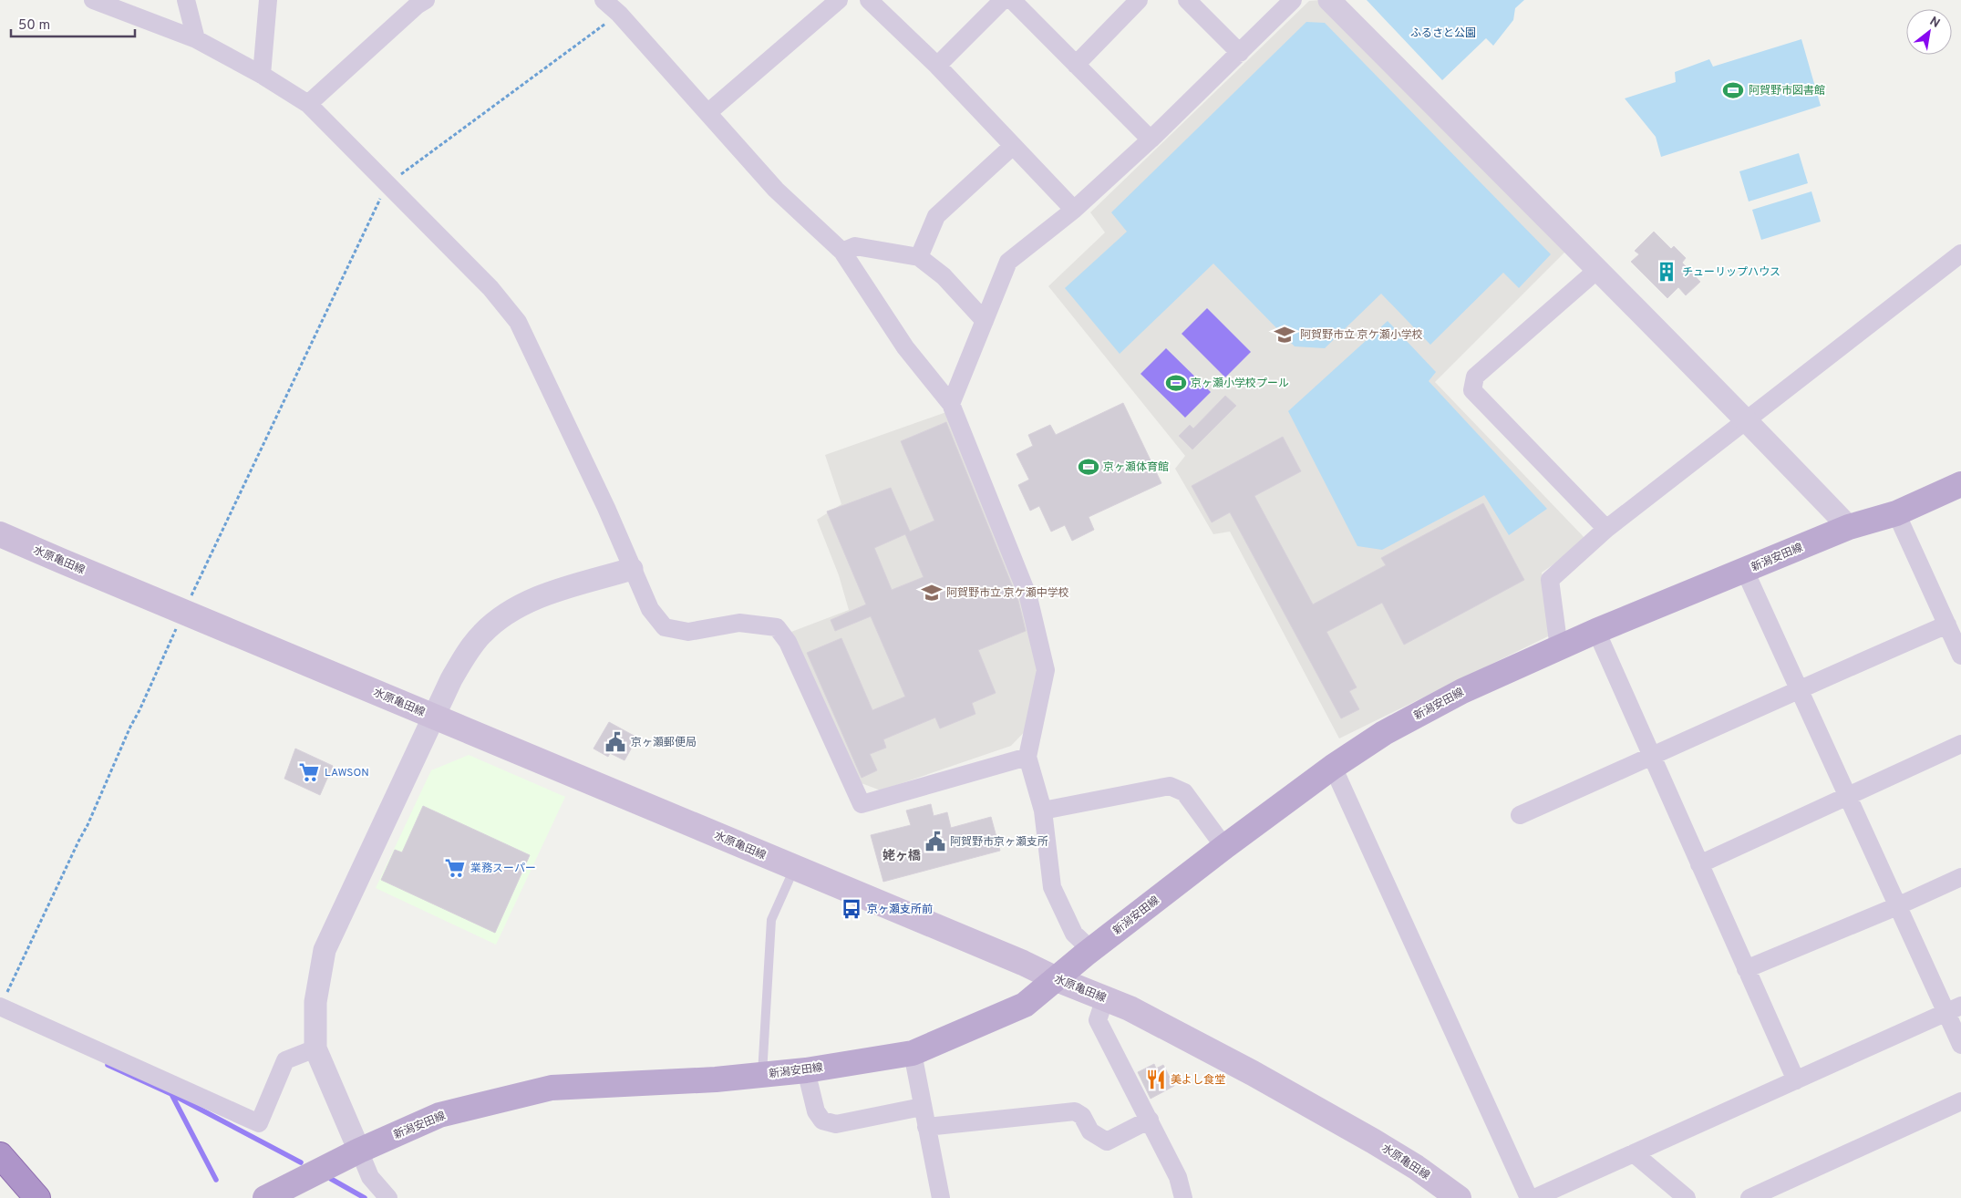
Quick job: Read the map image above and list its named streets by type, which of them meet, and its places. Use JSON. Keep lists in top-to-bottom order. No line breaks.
{"streets":{"main road":["新潟安田線","水原亀田線"]},"crossings":[["新潟安田線","水原亀田線"]],"districts":["姥ヶ橋"],"parks":["ふるさと公園"],"places":{"sports":["阿賀野市図書館","京ヶ瀬小学校プール","京ヶ瀬体育館"],"building":["チューリップハウス"],"school or university":["阿賀野市立 京ケ瀬小学校","阿賀野市立 京ケ瀬中学校"],"public building":["京ヶ瀬郵便局","阿賀野市京ヶ瀬支所"],"supermarket":["LAWSON","業務スーパー"],"bus stop":["京ヶ瀬支所前"],"restaurant":["美よし食堂"]},"scale_bar":"50 m","north":"top right"}
